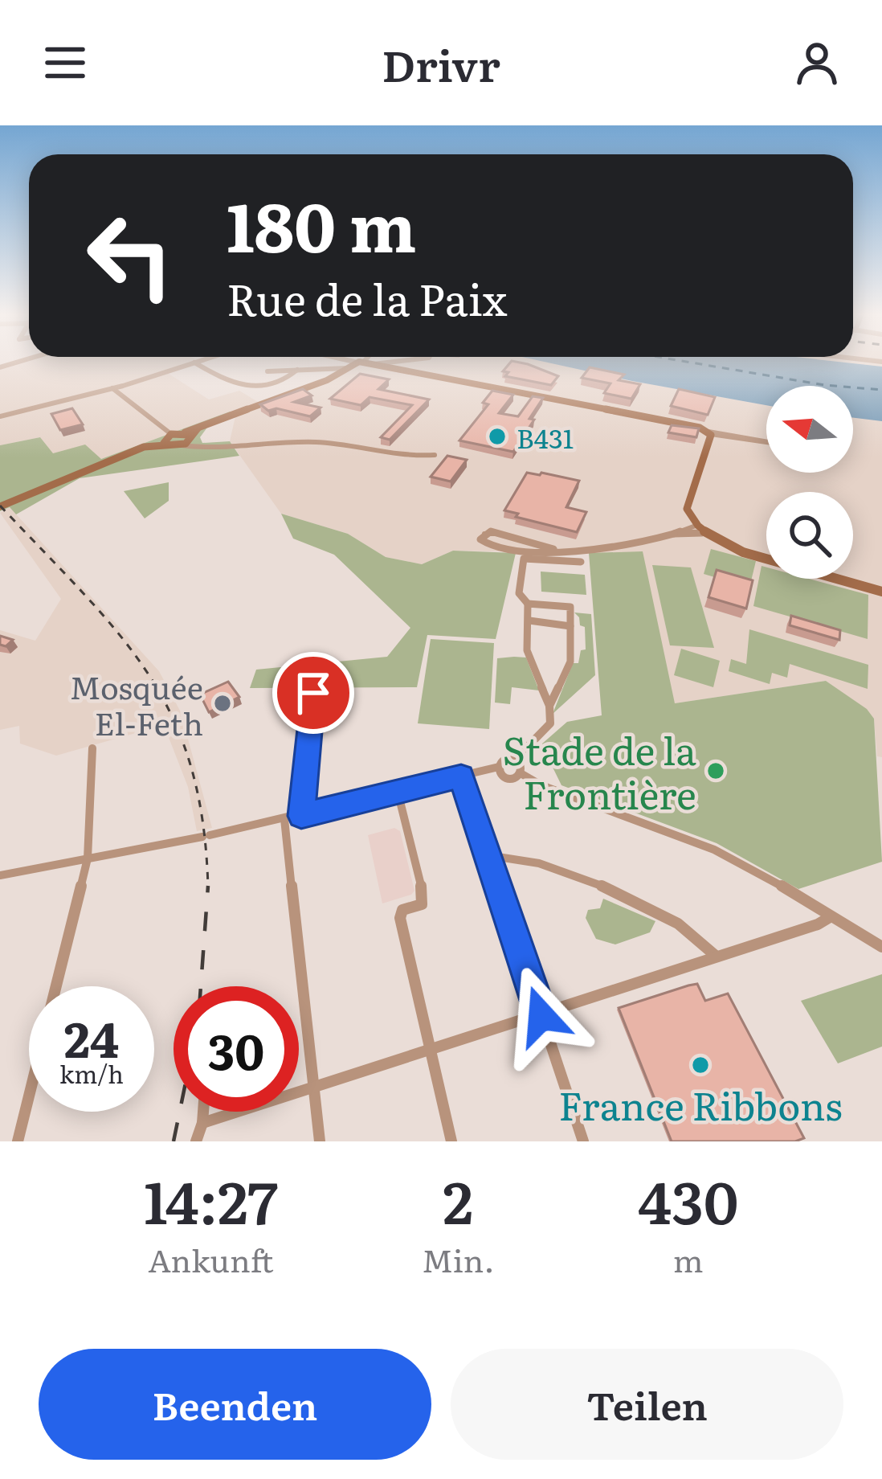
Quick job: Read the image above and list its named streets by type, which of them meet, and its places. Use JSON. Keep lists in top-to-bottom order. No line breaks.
{"places":["B431","Mosquée El-Feth","Stade de la Frontière","France Ribbons"],"north":"left","page":{"header":"Drivr","turn":["180 m","Rue de la Paix"],"speed":"24 km/h","limit":"30","eta":["14:27","Ankunft","2","Min.","430","m"],"buttons":["Beenden","Teilen"]}}
